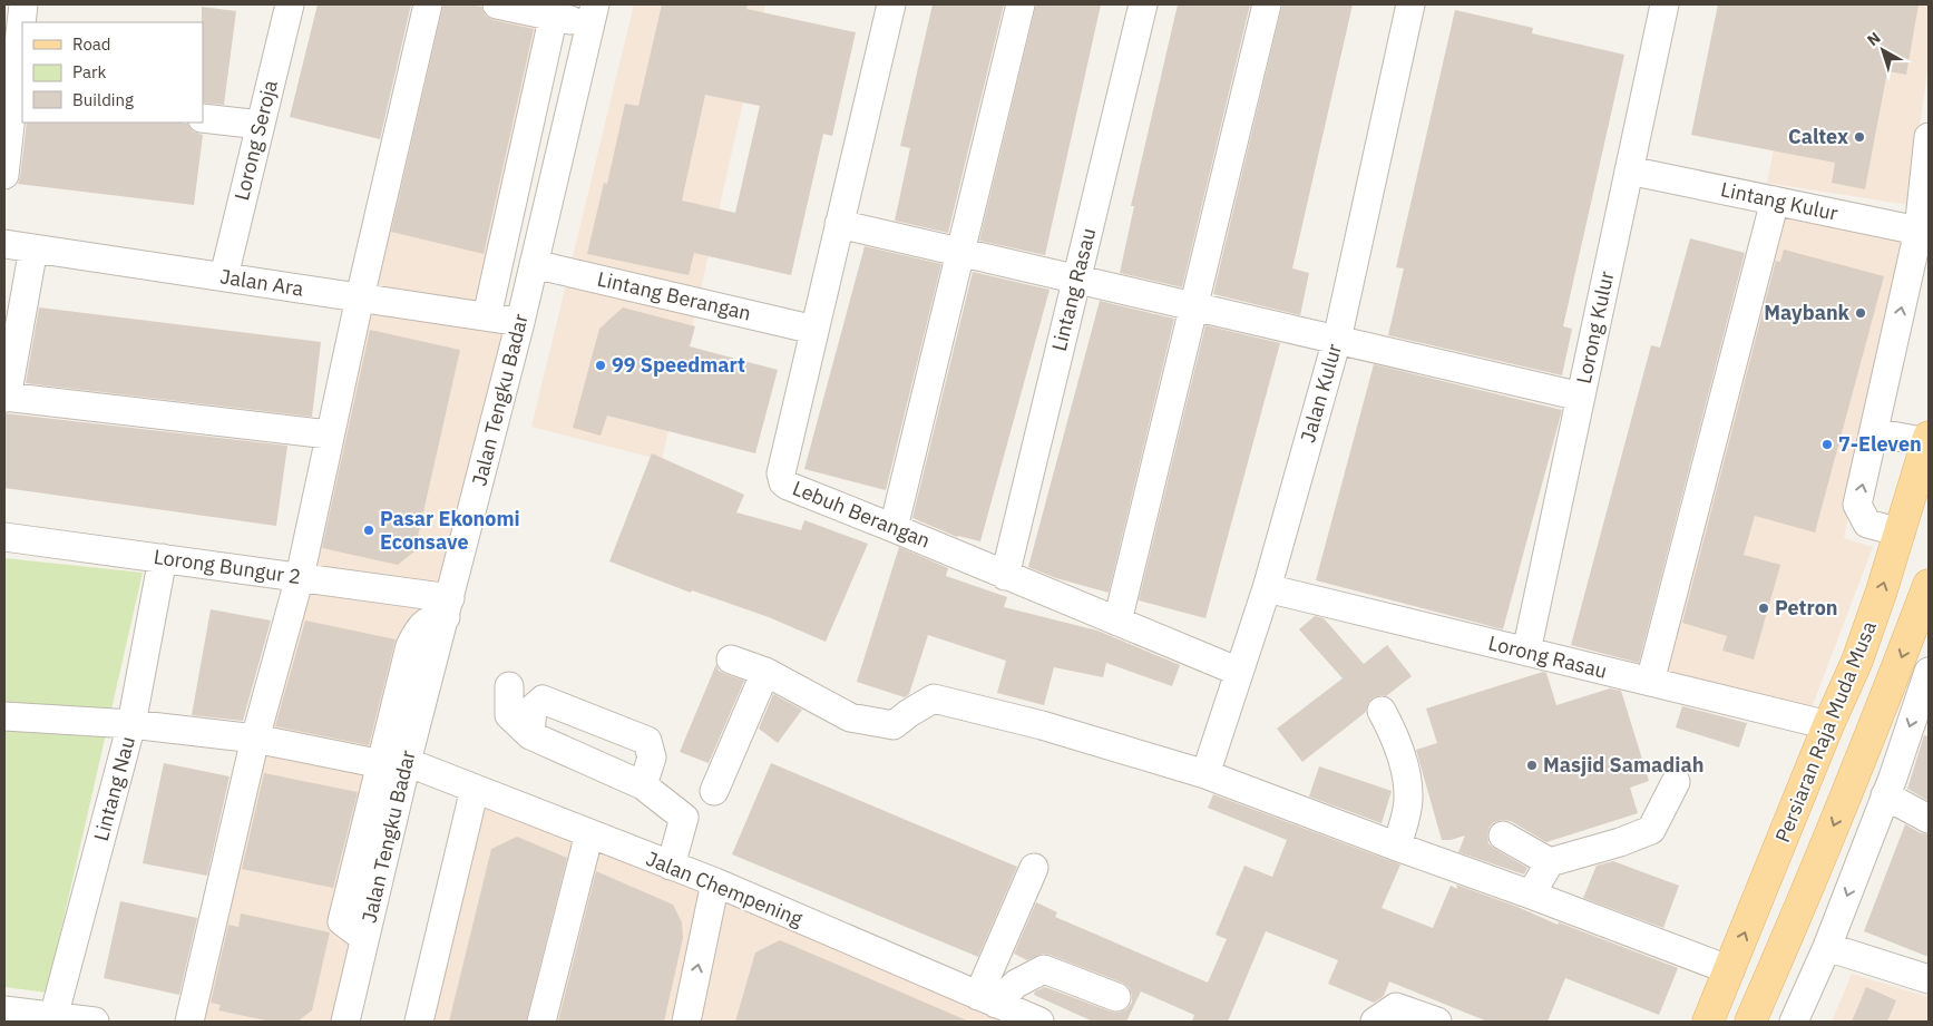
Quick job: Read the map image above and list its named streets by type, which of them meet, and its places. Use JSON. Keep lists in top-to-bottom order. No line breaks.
{"streets":{"main road":["Persiaran Raja Muda Musa"],"street":["Lorong Seroja","Lintang Kulur","Jalan Ara","Lintang Rasau","Lintang Berangan","Lorong Kulur","Jalan Kulur","Jalan Tengku Badar","Lebuh Berangan","Lorong Bungur 2","Lorong Rasau","Lintang Nau","Jalan Chempening"]},"crossings":[["Lorong Seroja","Jalan Ara"],["Lintang Kulur","Lorong Kulur"],["Jalan Ara","Jalan Tengku Badar"],["Lintang Rasau","Lebuh Berangan"],["Lintang Berangan","Jalan Tengku Badar"],["Lintang Berangan","Lebuh Berangan"],["Lorong Kulur","Lorong Rasau"],["Jalan Kulur","Lebuh Berangan"],["Jalan Kulur","Lorong Rasau"],["Jalan Tengku Badar","Lorong Bungur 2"],["Jalan Tengku Badar","Jalan Chempening"],["Lorong Bungur 2","Lintang Nau"],["Lorong Rasau","Persiaran Raja Muda Musa"],["Lintang Nau","Jalan Chempening"]],"places":["Caltex","Maybank","99 Speedmart","7-Eleven","Pasar Ekonomi Econsave","Petron","Masjid Samadiah"],"legend":["Road","Park","Building"],"north":"top left"}
